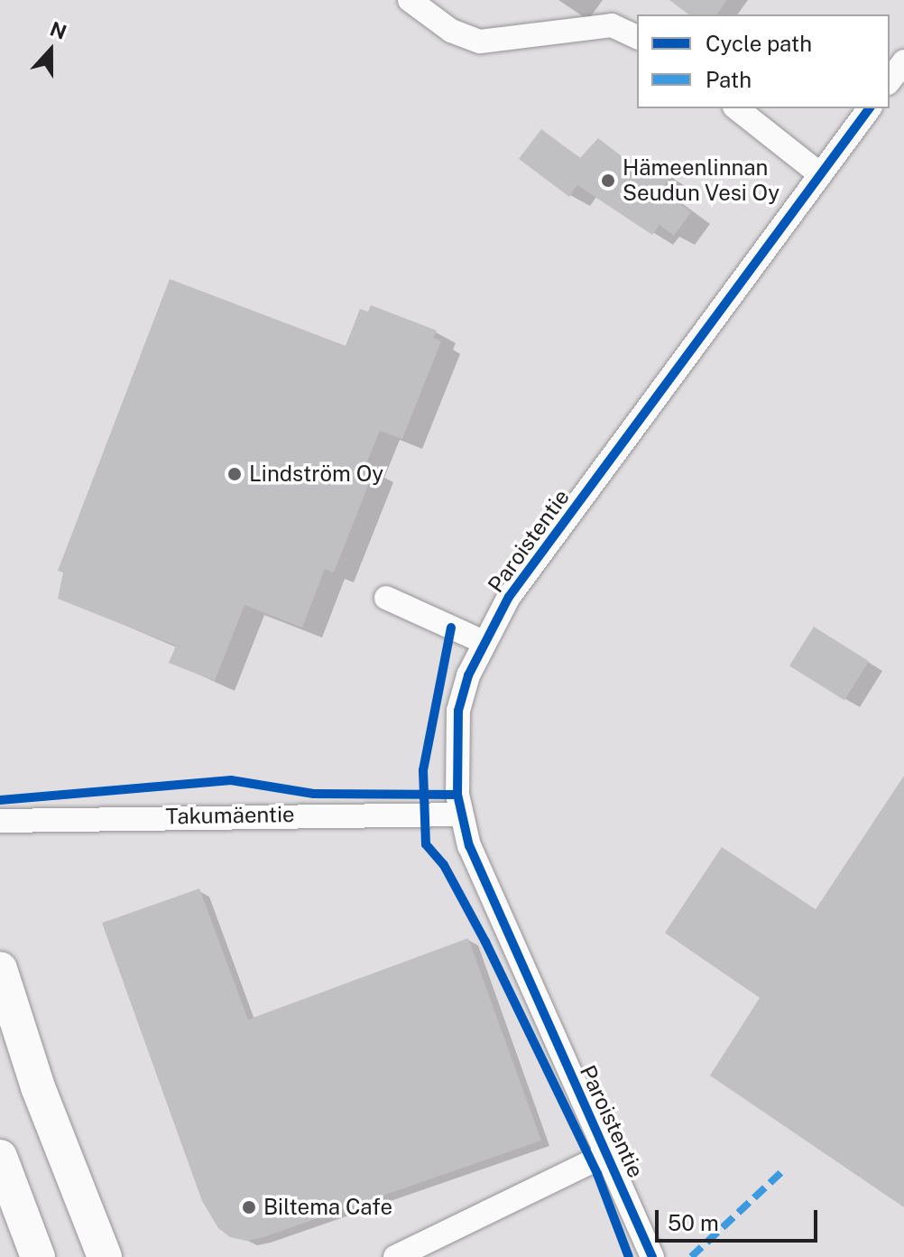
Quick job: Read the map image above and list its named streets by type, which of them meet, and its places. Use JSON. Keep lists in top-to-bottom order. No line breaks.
{"streets":{"street":["Paroistentie","Takumäentie"]},"crossings":[["Paroistentie","Takumäentie"]],"places":["Hämeenlinnan Seudun Vesi Oy","Lindström Oy","Biltema Cafe"],"legend":["Cycle path","Path"],"scale_bar":"50 m","north":"top"}
